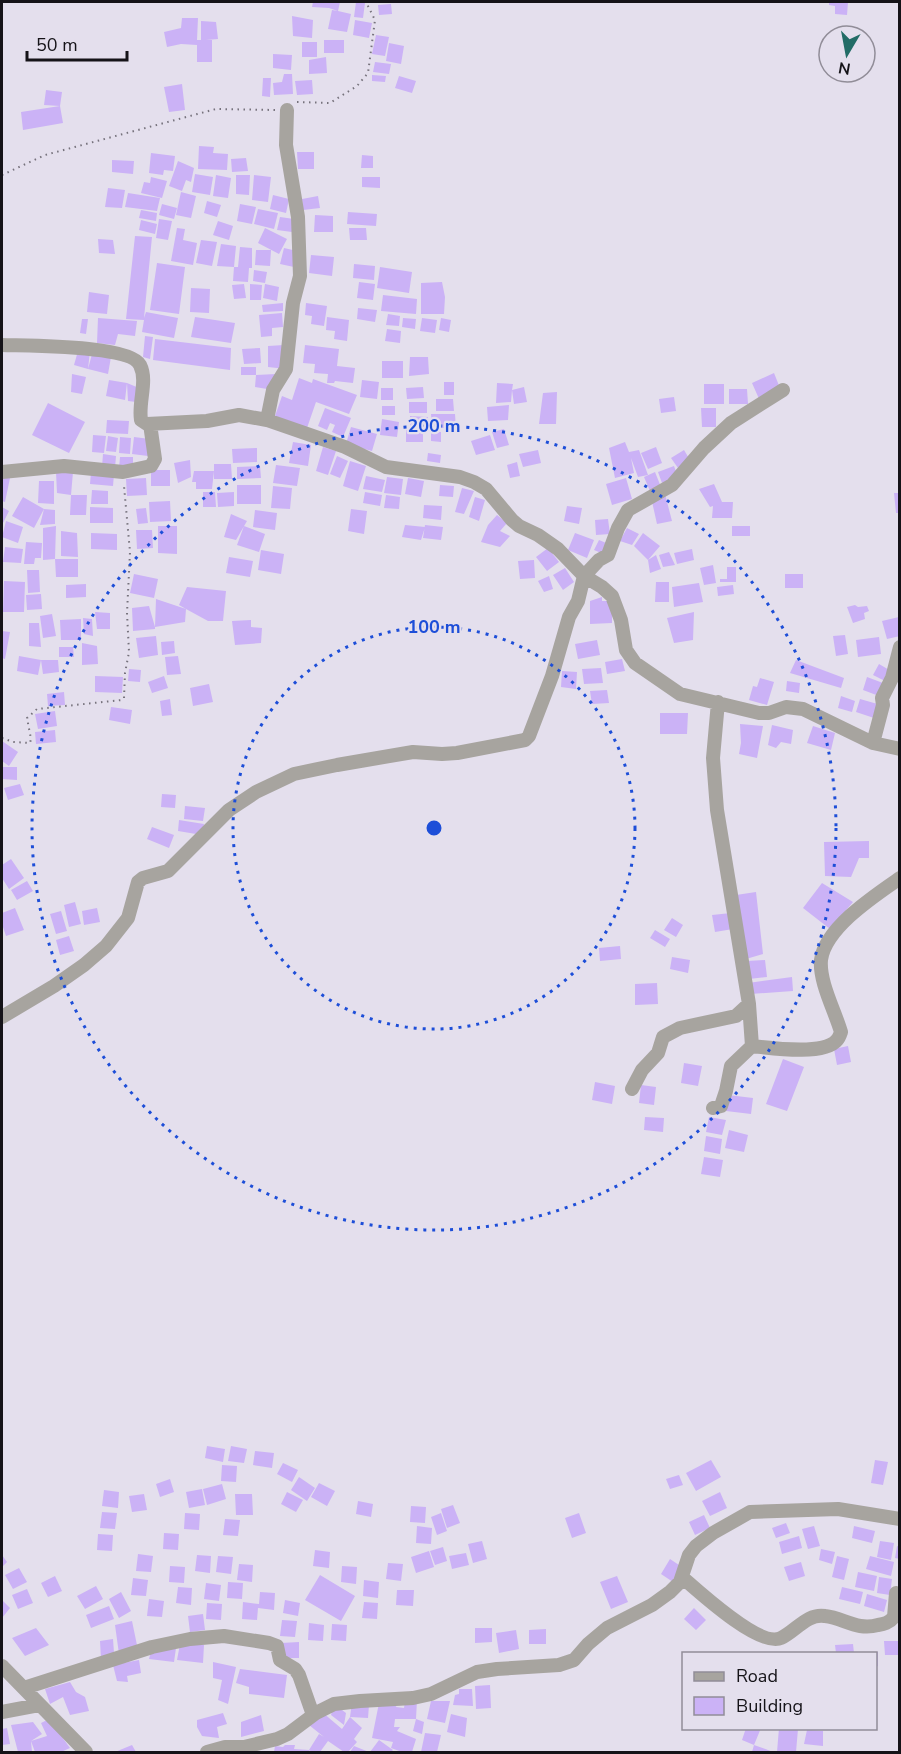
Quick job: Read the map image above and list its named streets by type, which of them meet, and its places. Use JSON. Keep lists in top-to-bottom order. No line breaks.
{"legend":["Road","Building"],"scale_bar":"50 m","north":"bottom","rings":["200 m","100 m"]}
